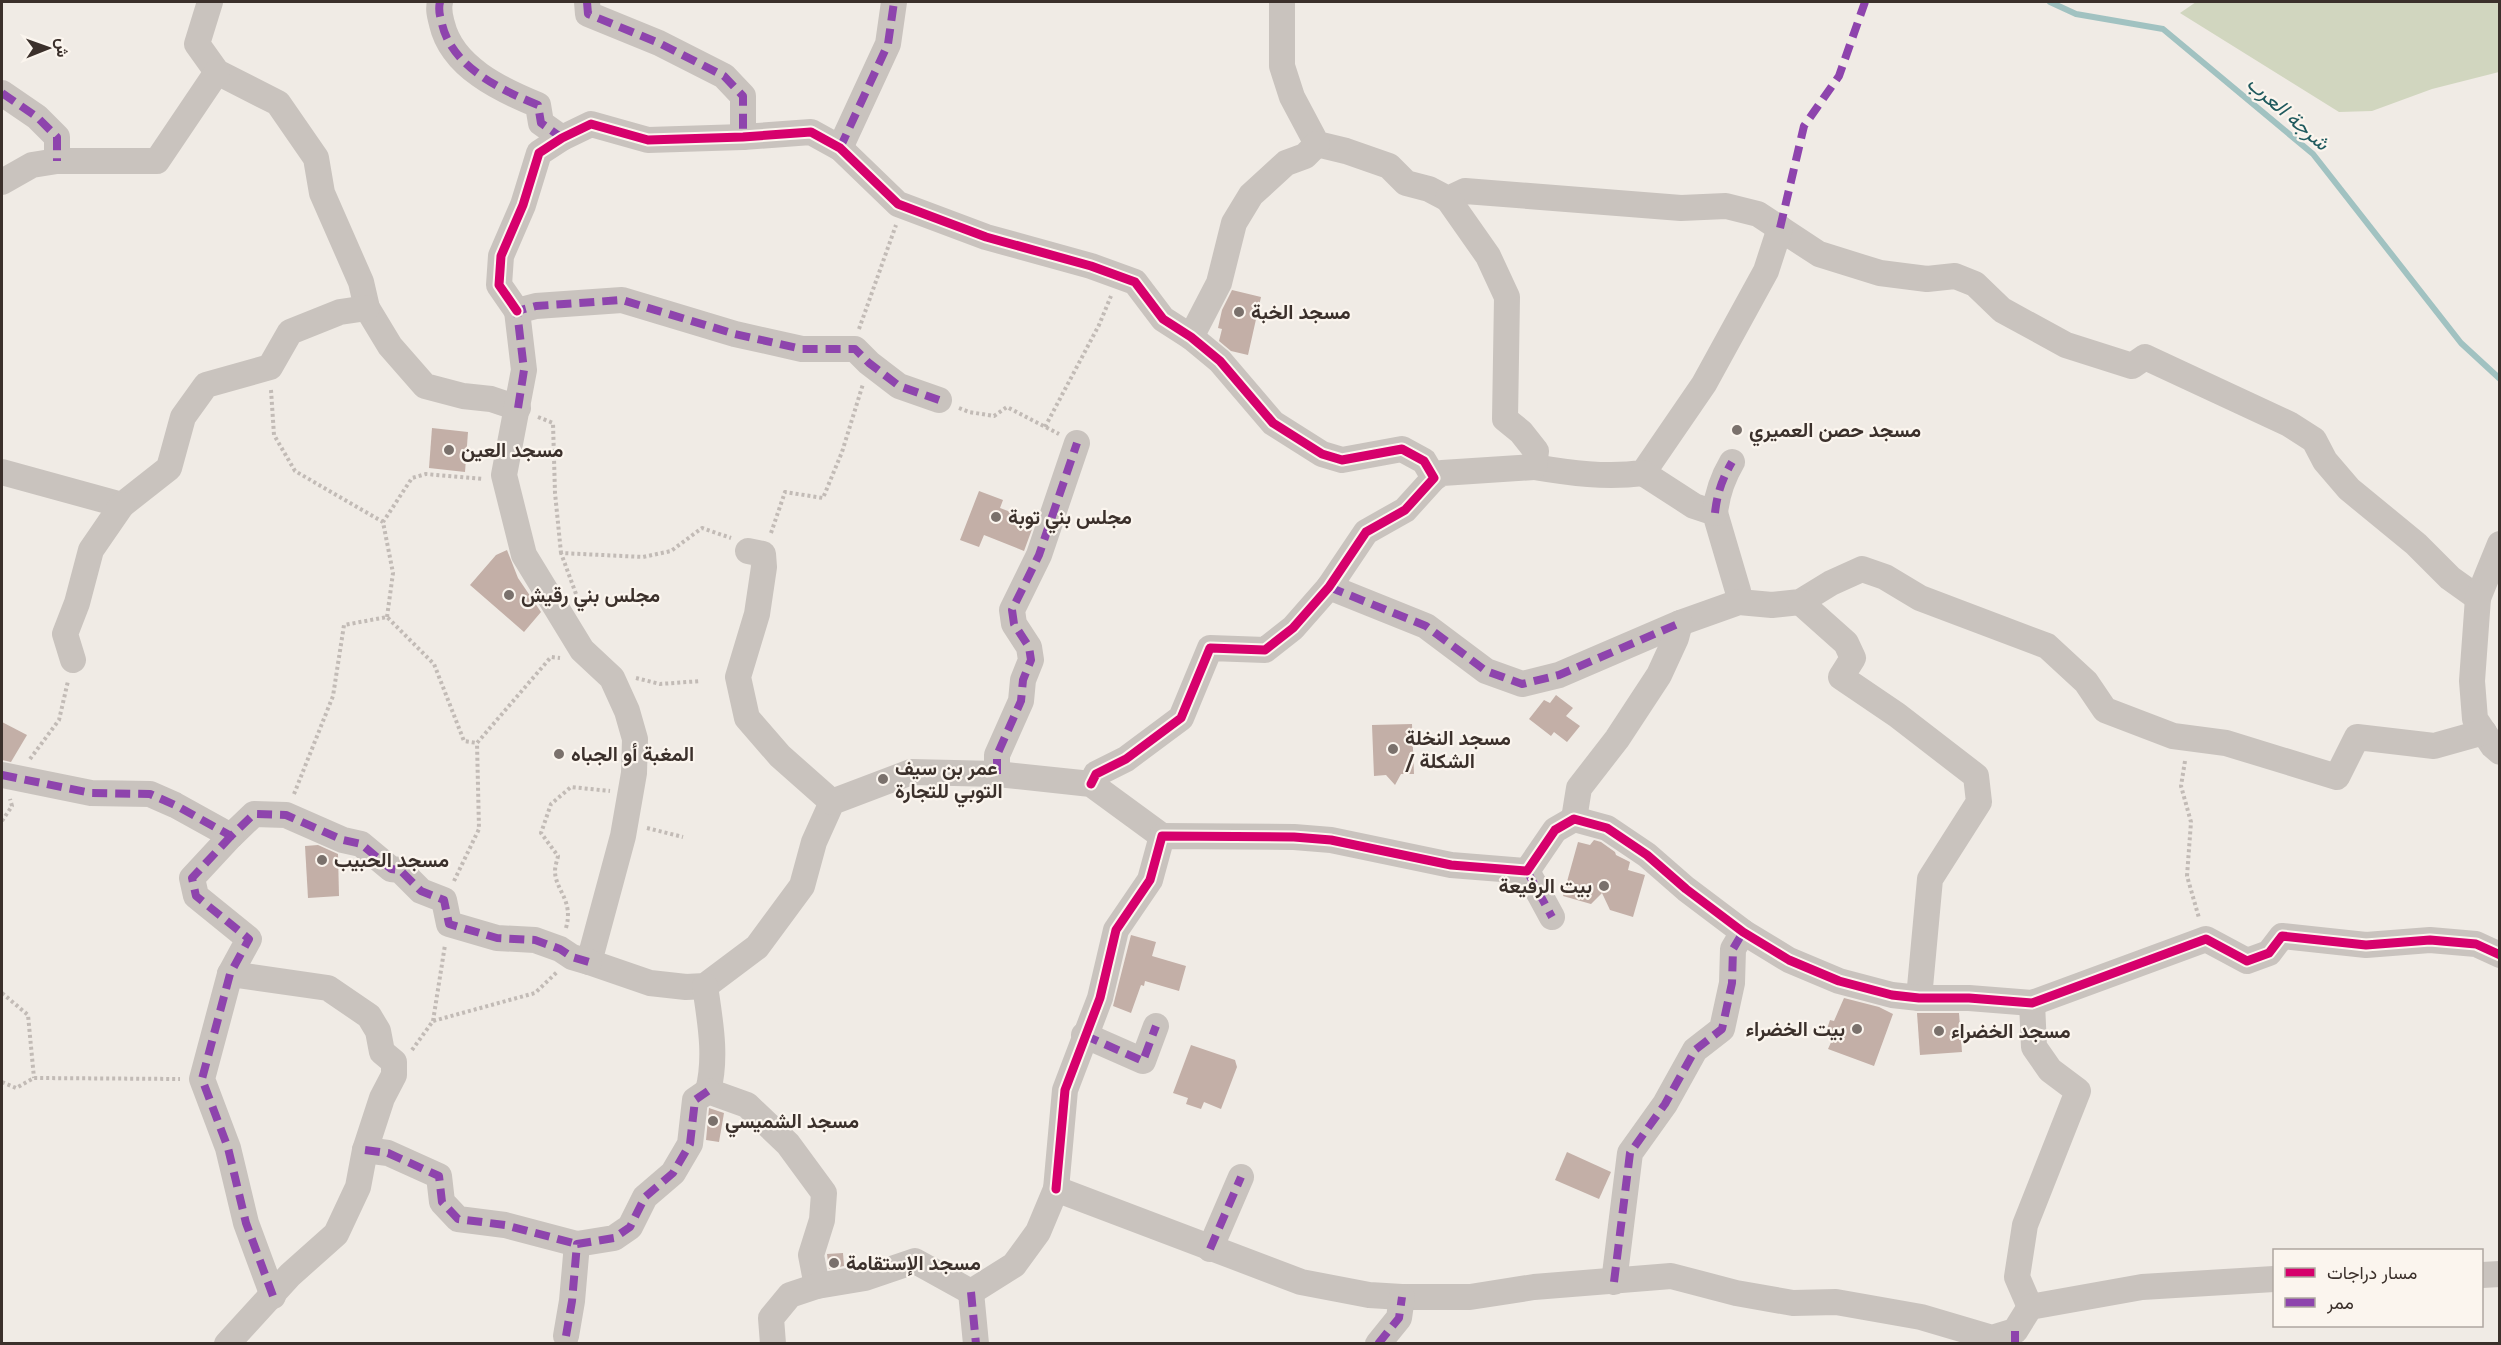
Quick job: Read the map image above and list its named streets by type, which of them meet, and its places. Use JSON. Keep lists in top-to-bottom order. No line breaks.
{"water":["شرجة العرب"],"places":["مسجد الخبة","مسجد حصن العميري","مسجد العين","مجلس بني توبة","مجلس بني رقيش","مسجد النخلة / الشكلة","المغبة أو الجباه","عمر بن سيف التوبي للتجارة","مسجد الحبيب","بيت الرفيعة","بيت الخضراء","مسجد الخضراء","مسجد الشميسي","مسجد الإستقامة"],"legend":["مسار دراجات","ممر"],"north":"right"}
